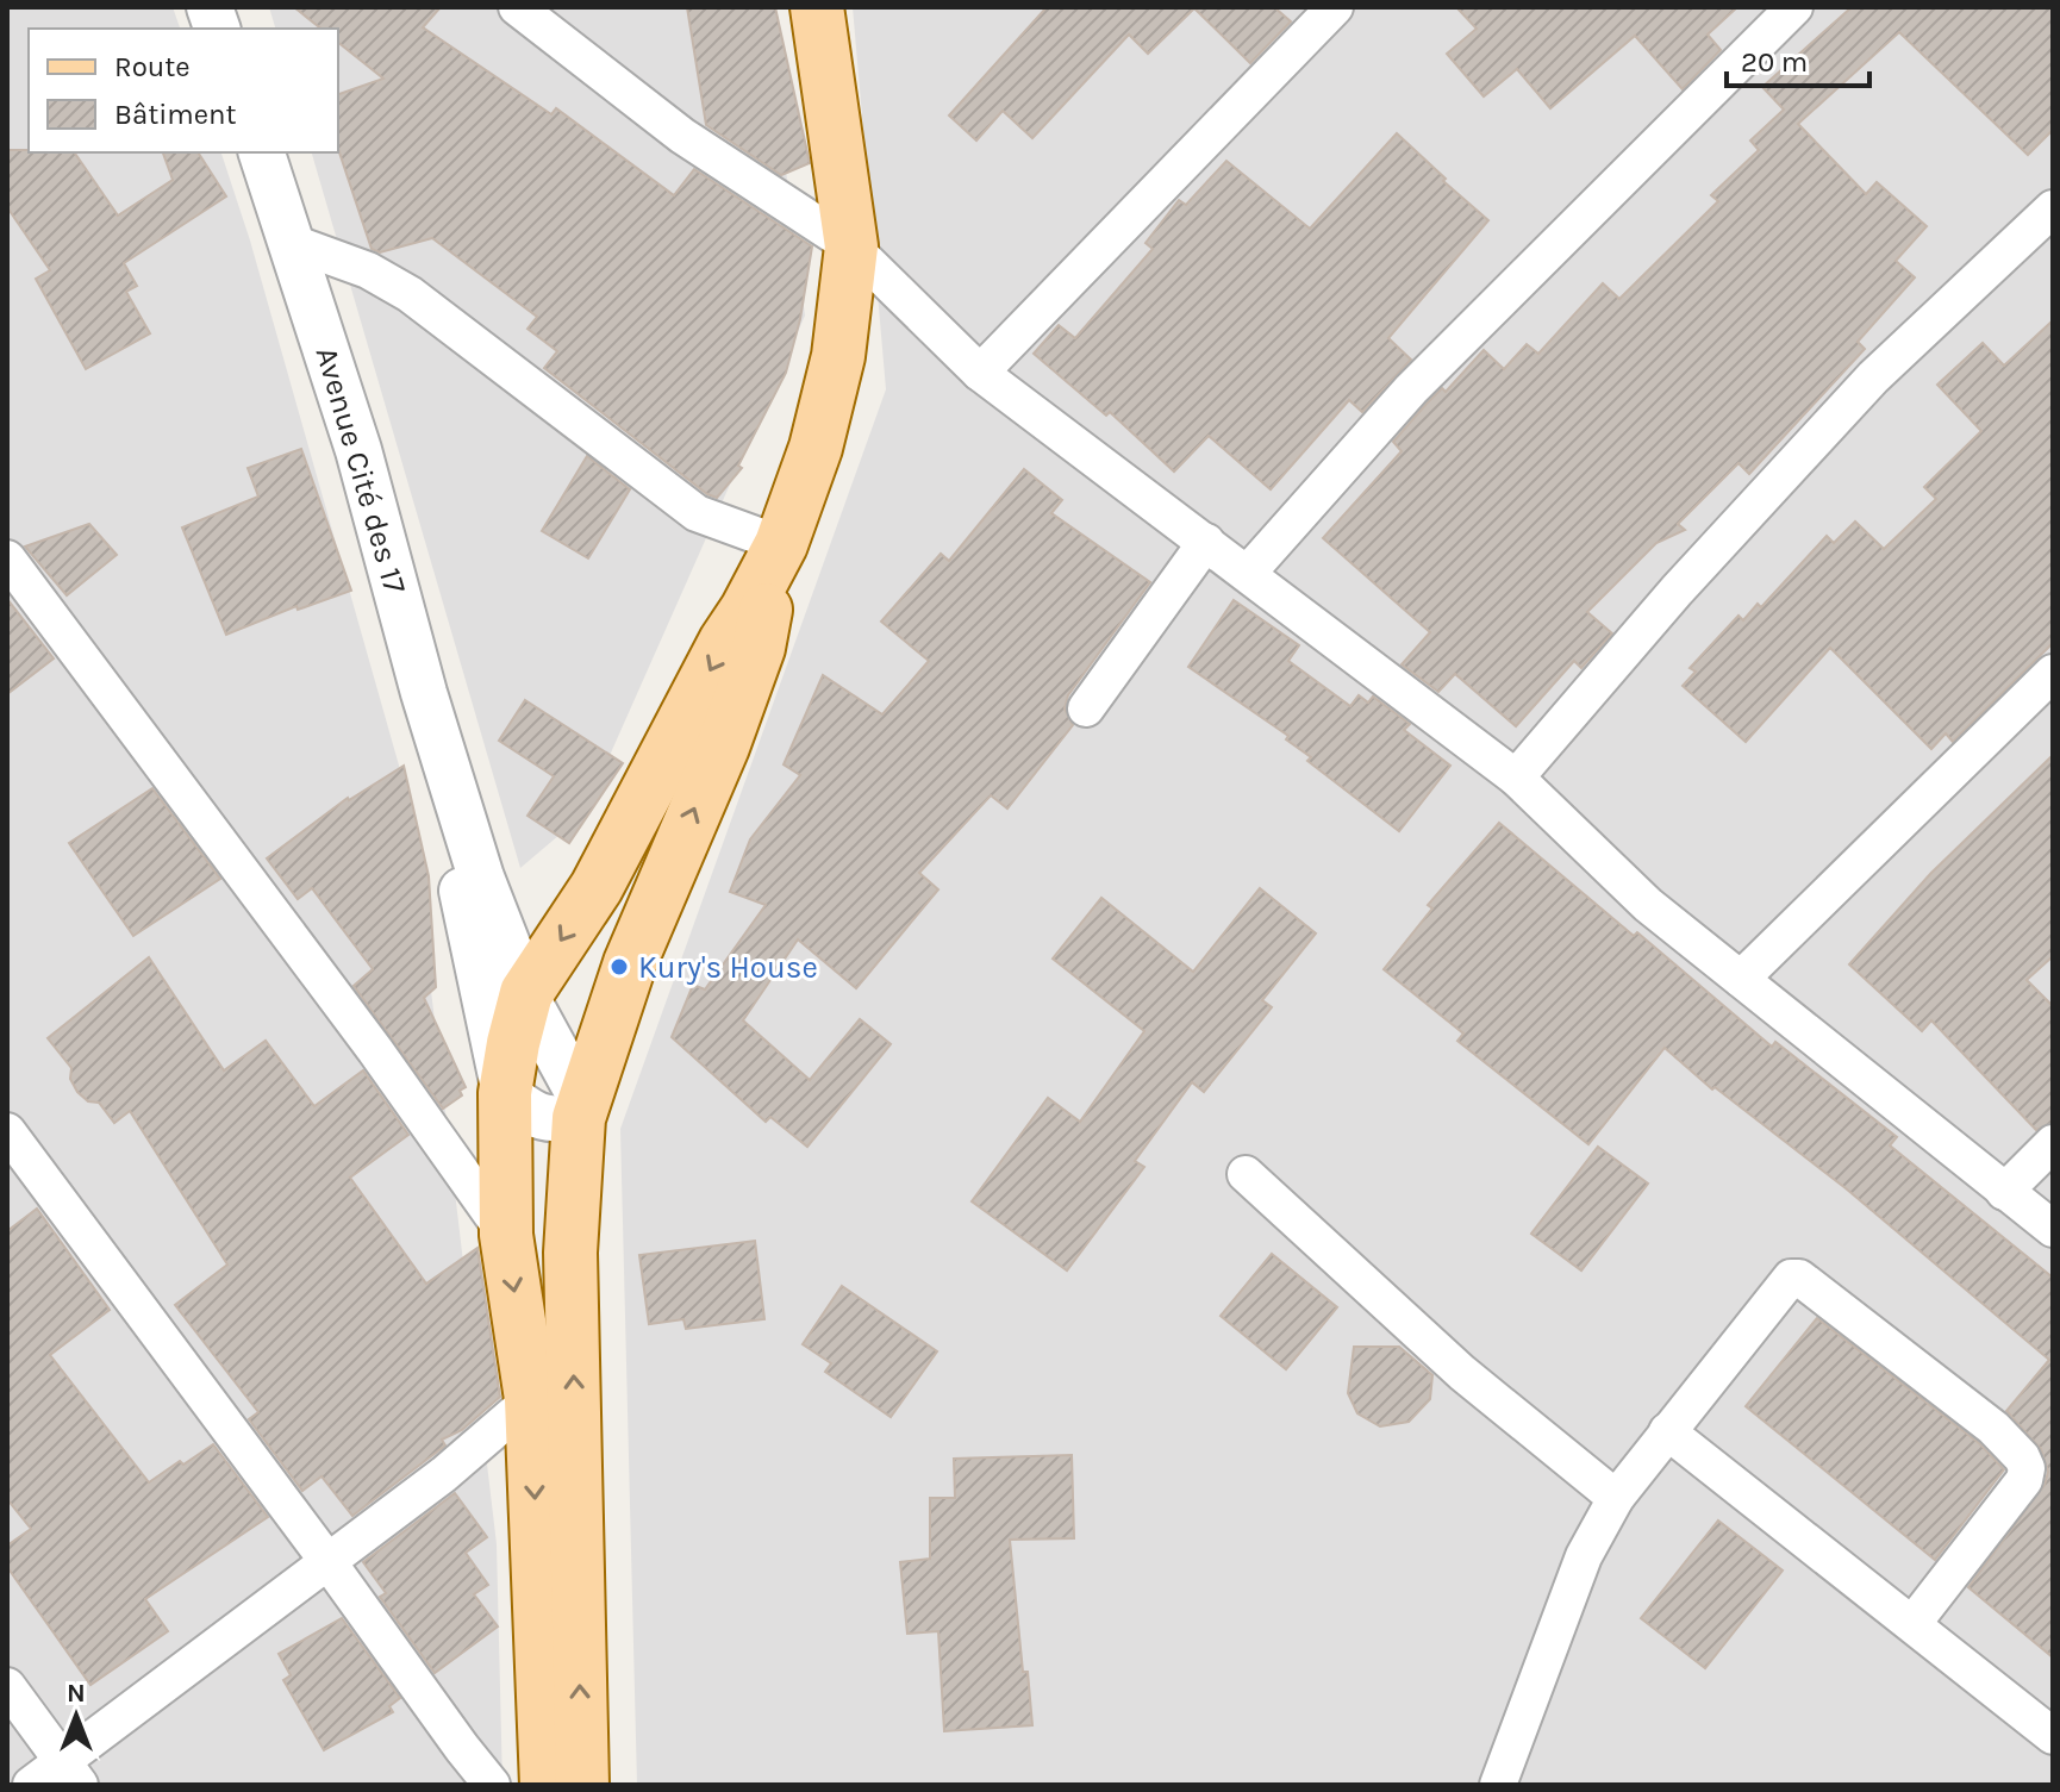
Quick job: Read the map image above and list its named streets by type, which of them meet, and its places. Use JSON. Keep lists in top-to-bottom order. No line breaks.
{"streets":{"street":["Avenue Cité des 17"]},"places":["Kury's House"],"legend":["Route","Bâtiment"],"scale_bar":"20 m","north":"top"}
